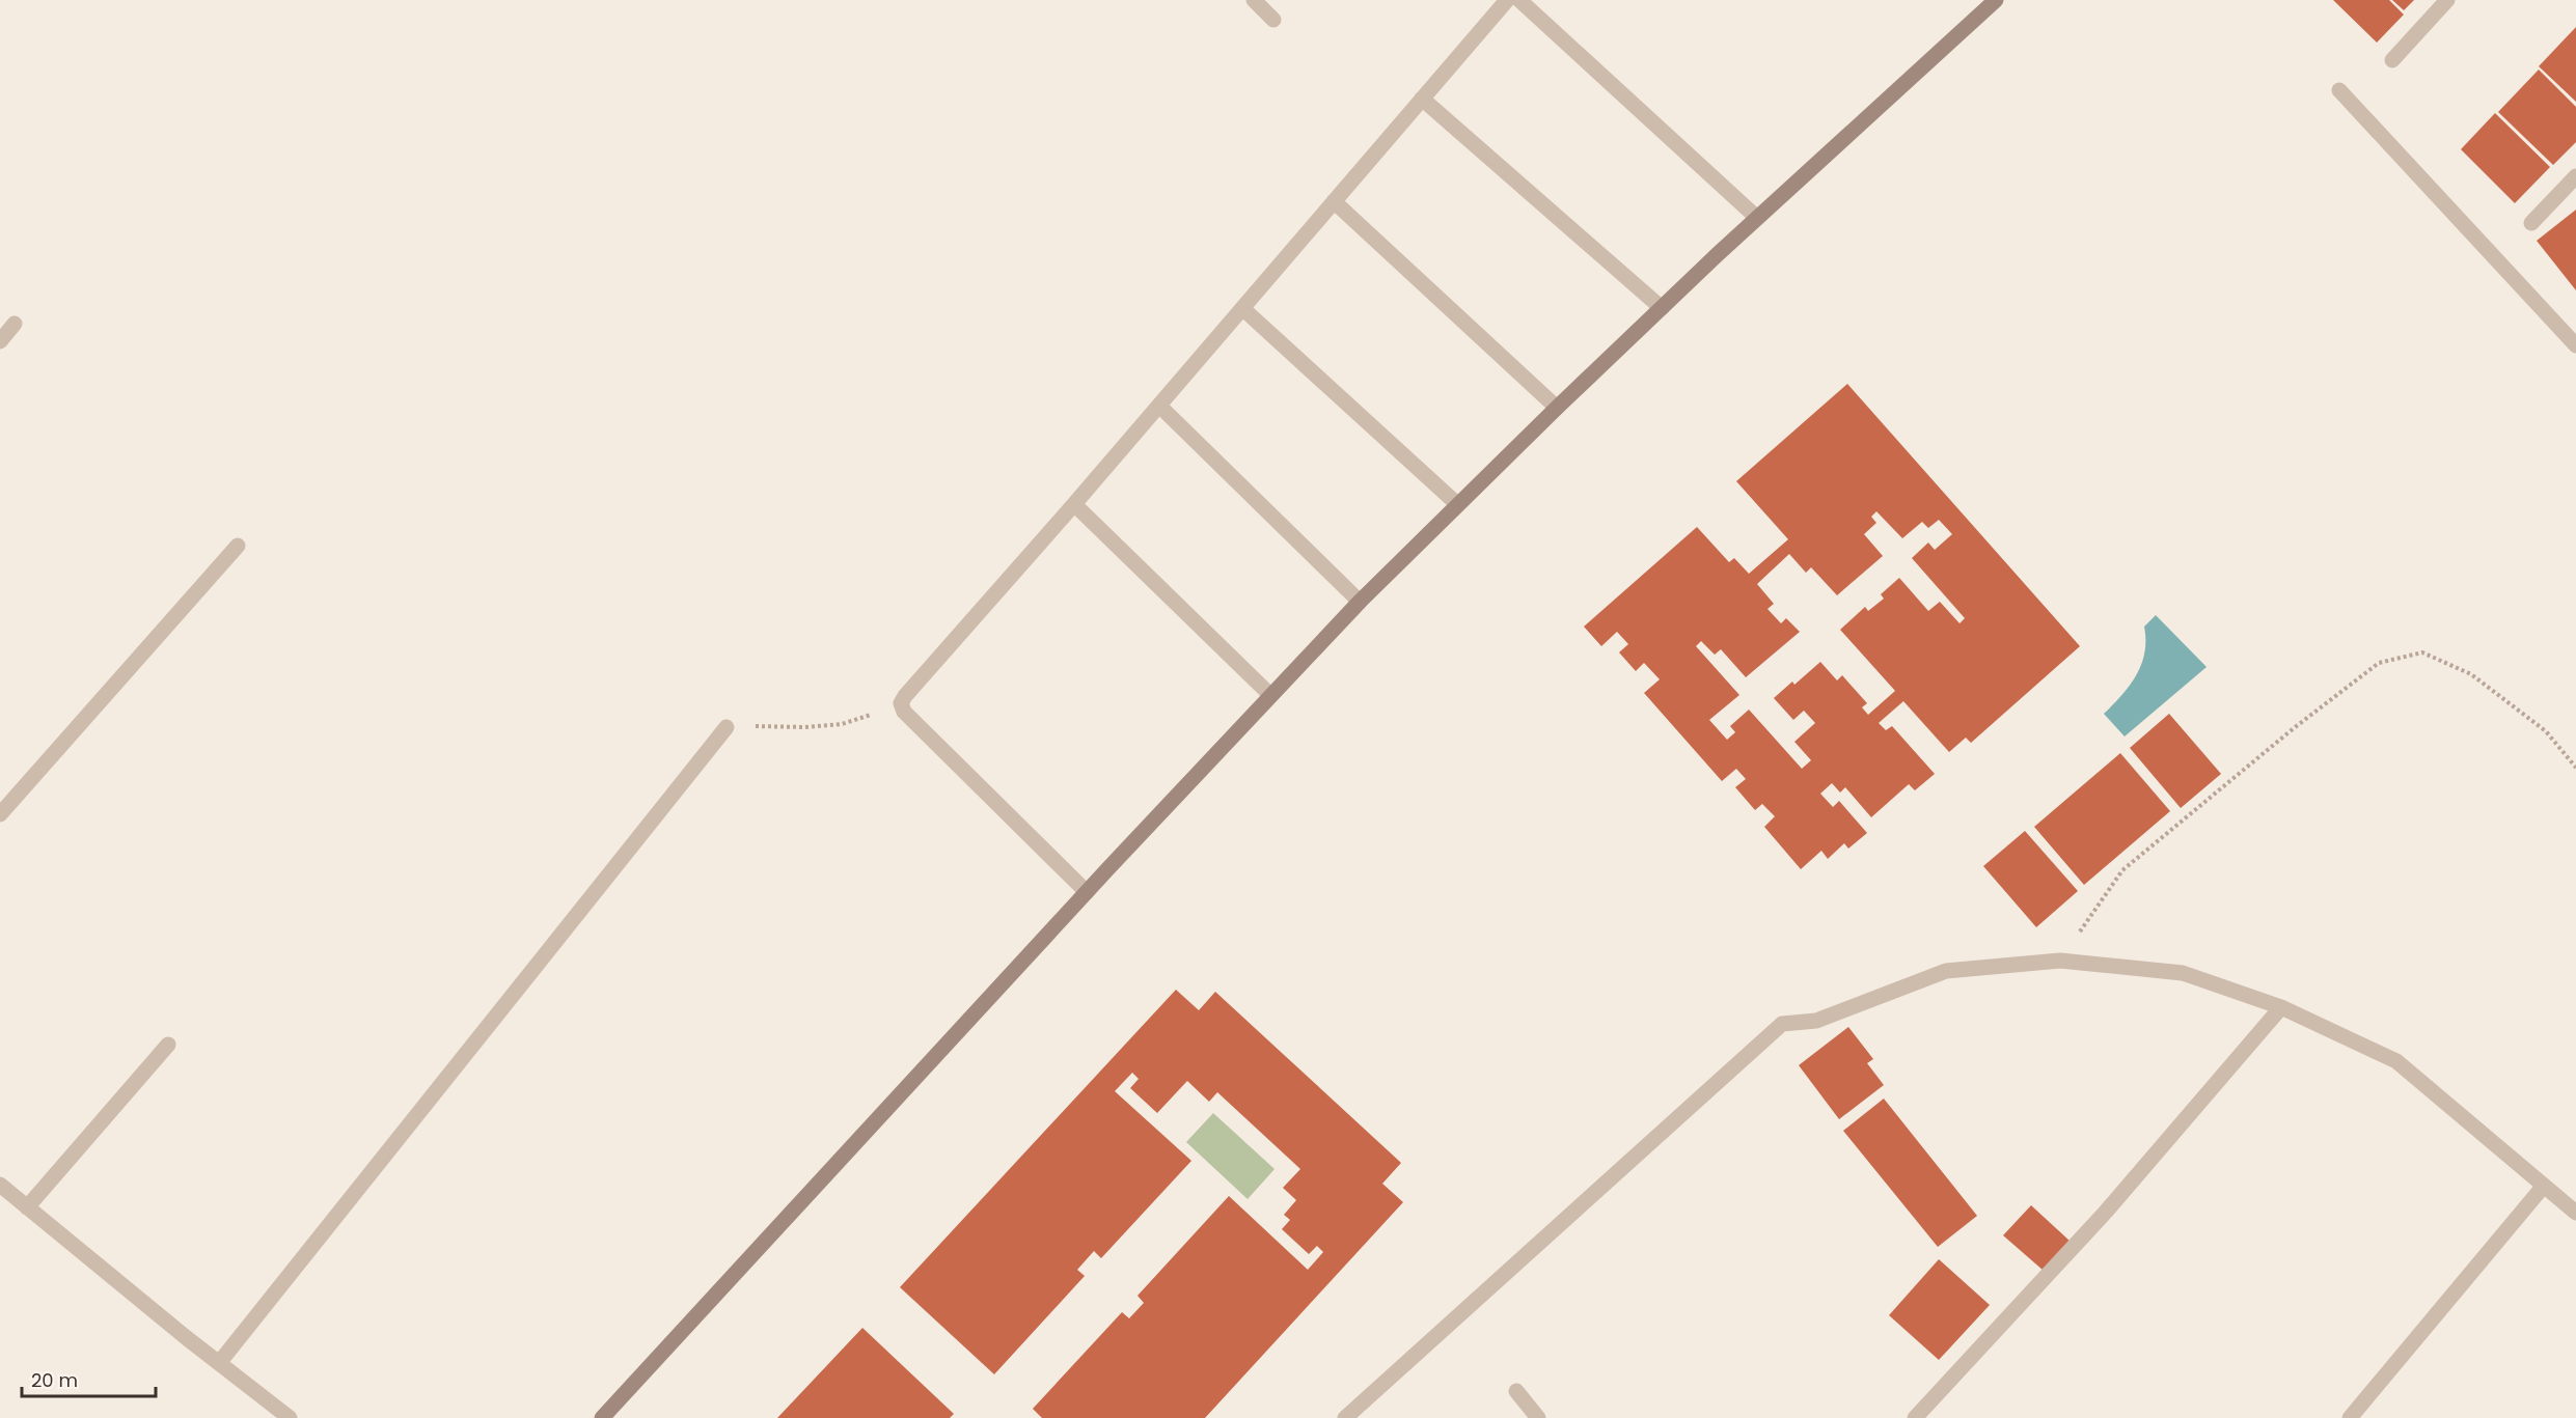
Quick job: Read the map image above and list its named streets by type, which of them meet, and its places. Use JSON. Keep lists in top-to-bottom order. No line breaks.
{"scale_bar":"20 m"}
